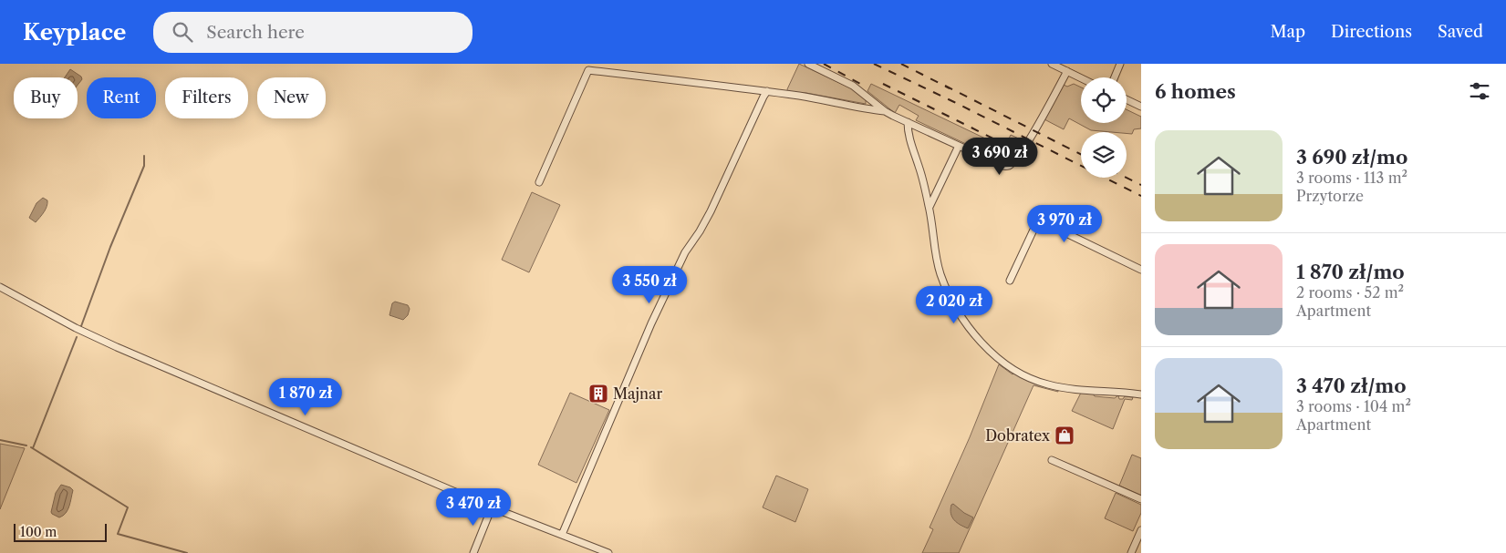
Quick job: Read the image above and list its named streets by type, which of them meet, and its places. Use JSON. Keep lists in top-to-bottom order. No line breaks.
{"places":{"building":["Majnar"],"shop":["Dobratex"]},"scale_bar":"100 m","page":{"header":"Keyplace","search":"Search here","nav":["Map","Directions","Saved"],"heading":"6 homes","chip":["Buy","Rent","Filters","New"],"list":[{"name":"3 690 zł/mo","note":"3 rooms · 113 m² · Przytorze"},{"name":"1 870 zł/mo","note":"2 rooms · 52 m² · Apartment"},{"name":"3 470 zł/mo","note":"3 rooms · 104 m² · Apartment"}],"price":["3 690 zł","3 970 zł","3 550 zł","2 020 zł","1 870 zł","3 470 zł"],"scale":"100 m"}}
